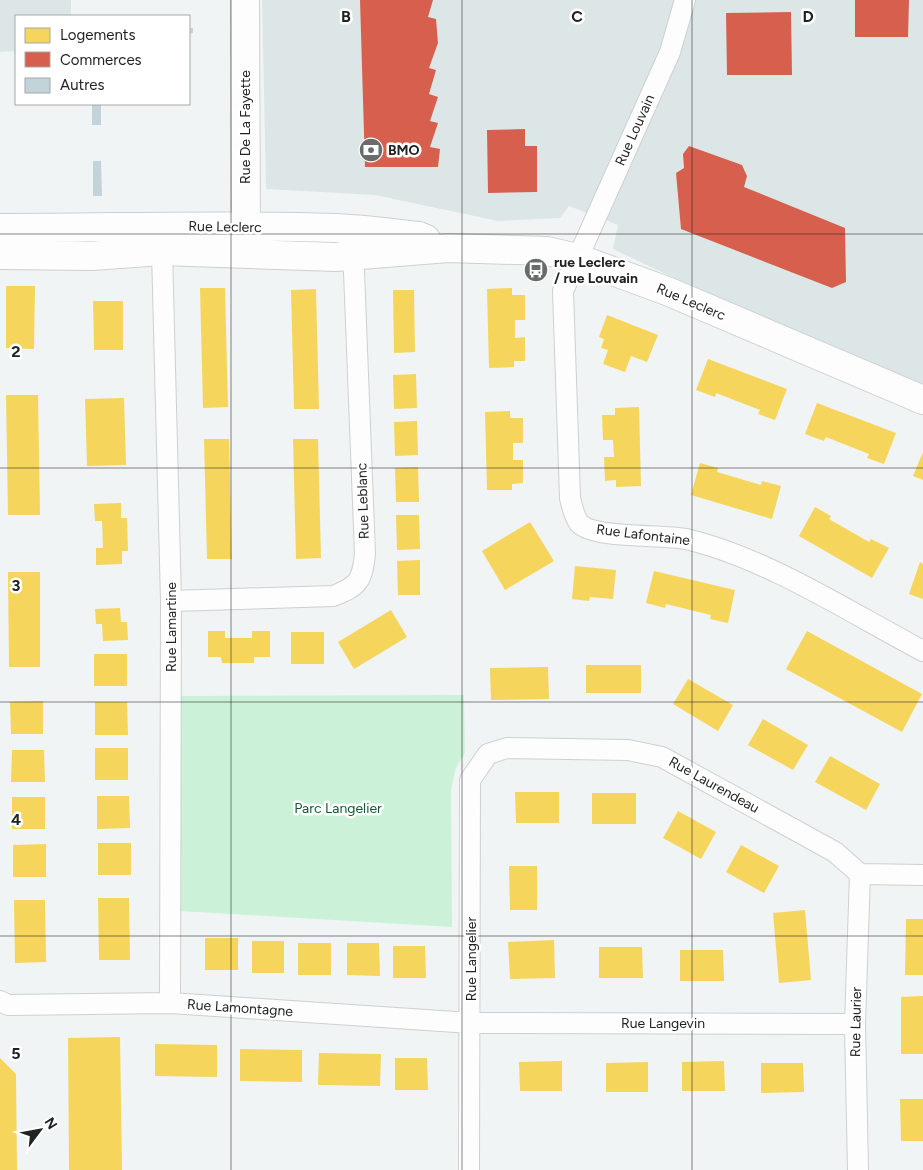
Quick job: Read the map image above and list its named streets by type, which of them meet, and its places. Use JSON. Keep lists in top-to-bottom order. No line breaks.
{"streets":{"street":["Rue De La Fayette","Rue Louvain","Rue Leclerc","Rue Leblanc","Rue Lafontaine","Rue Lamartine","Rue Laurendeau","Rue Langelier","Rue Lamontagne","Rue Laurier","Rue Langevin"]},"crossings":[["Rue De La Fayette","Rue Leclerc"],["Rue Louvain","Rue Leclerc"],["Rue Louvain","Rue Lafontaine"],["Rue Leclerc","Rue Leblanc"],["Rue Leclerc","Rue Lafontaine"],["Rue Leclerc","Rue Lamartine"],["Rue Leblanc","Rue Lamartine"],["Rue Lamartine","Rue Lamontagne"],["Rue Laurendeau","Rue Langelier"],["Rue Laurendeau","Rue Laurier"],["Rue Langelier","Rue Lamontagne"],["Rue Langelier","Rue Langevin"],["Rue Lamontagne","Rue Langevin"],["Rue Laurier","Rue Langevin"]],"parks":["Parc Langelier"],"places":{"bank":["BMO"],"bus stop":["rue Leclerc / rue Louvain"]},"legend":["Logements","Commerces","Autres"],"north":"top right","grid":{"columns":["B","C","D"],"rows":["2","3","4","5"]}}
